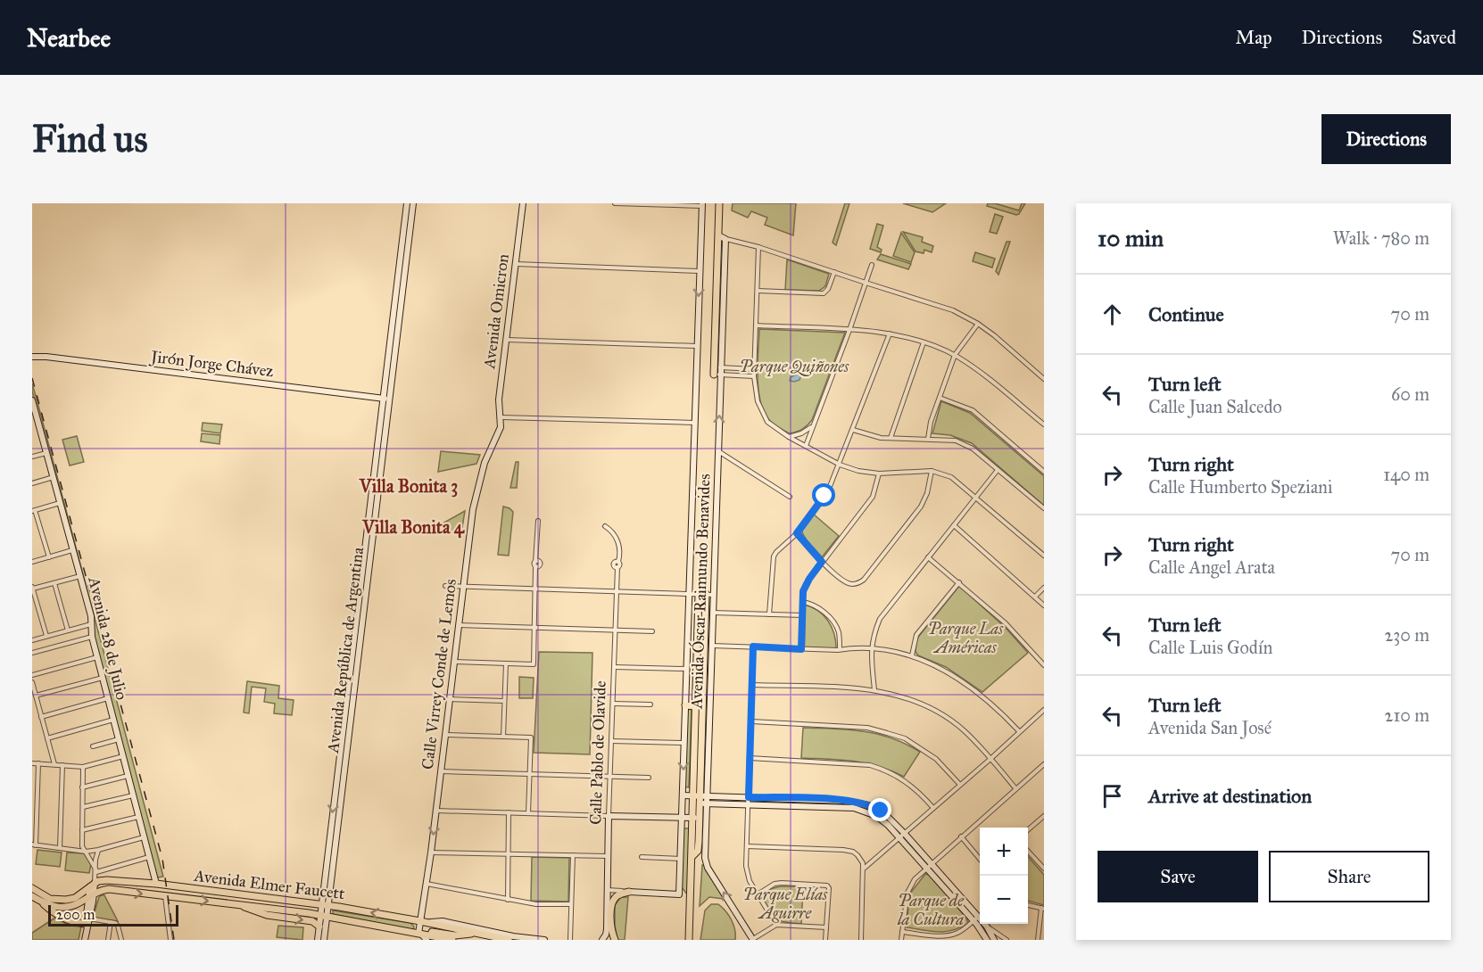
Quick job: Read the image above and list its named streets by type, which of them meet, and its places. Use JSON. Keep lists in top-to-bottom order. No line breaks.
{"streets":{"main road":["Avenida Óscar Raimundo Benavides","Avenida Elmer Faucett"],"street":["Avenida Omicron","Jirón Jorge Chávez","Avenida 28 de Julio","Avenida República de Argentina","Calle Virrey Conde de Lemos","Calle Pablo de Olavide"]},"crossings":[["Avenida Omicron","Calle Virrey Conde de Lemos"],["Jirón Jorge Chávez","Avenida República de Argentina"],["Avenida 28 de Julio","Avenida Elmer Faucett"],["Avenida República de Argentina","Avenida Elmer Faucett"],["Calle Virrey Conde de Lemos","Avenida Elmer Faucett"]],"districts":["Villa Bonita 3","Villa Bonita 4"],"parks":["Parque Quiñones","Parque Las Américas","Parque Elías Aguirre","Parque de la Cultura"],"scale_bar":"200 m","page":{"header":"Nearbee","nav":["Map","Directions","Saved"],"buttons":["Directions",["Save","Share"]],"title":"Find us","heading":["10 min","Walk · 780 m"],"list":[["Continue","70 m"],["Turn left","Calle Juan Salcedo","60 m"],["Turn right","Calle Humberto Speziani","140 m"],["Turn right","Calle Angel Arata","70 m"],["Turn left","Calle Luis Godín","230 m"],["Turn left","Avenida San José","210 m"],"Arrive at destination"],"map_buttons":["+","−"],"scale":"200 m"}}
